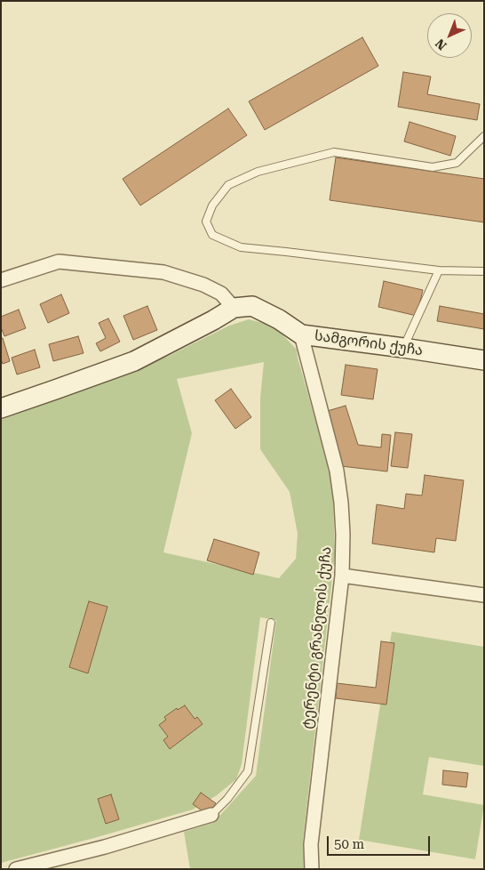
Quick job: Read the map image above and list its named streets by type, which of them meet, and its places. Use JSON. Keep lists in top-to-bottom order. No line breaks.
{"streets":{"street":["სამგორის ქუჩა","ტერენტი გრანელის ქუჩა"]},"crossings":[["სამგორის ქუჩა","ტერენტი გრანელის ქუჩა"]],"scale_bar":"50 m","north":"bottom left"}
